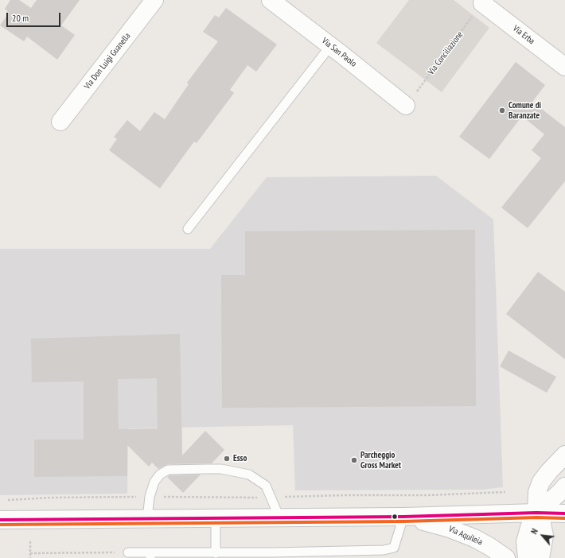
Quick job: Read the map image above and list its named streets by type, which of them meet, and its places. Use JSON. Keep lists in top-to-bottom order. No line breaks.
{"streets":{"street":["Via Erba","Via San Paolo","Via Don Luigi Guanella","Via Aquileia"],"path":["Via Conciliazione"]},"crossings":[["Via Erba","Via Conciliazione"],["Via San Paolo","Via Conciliazione"]],"places":["Comune di Baranzate","Esso","Parcheggio Gross Market"],"scale_bar":"20 m","north":"top left"}
